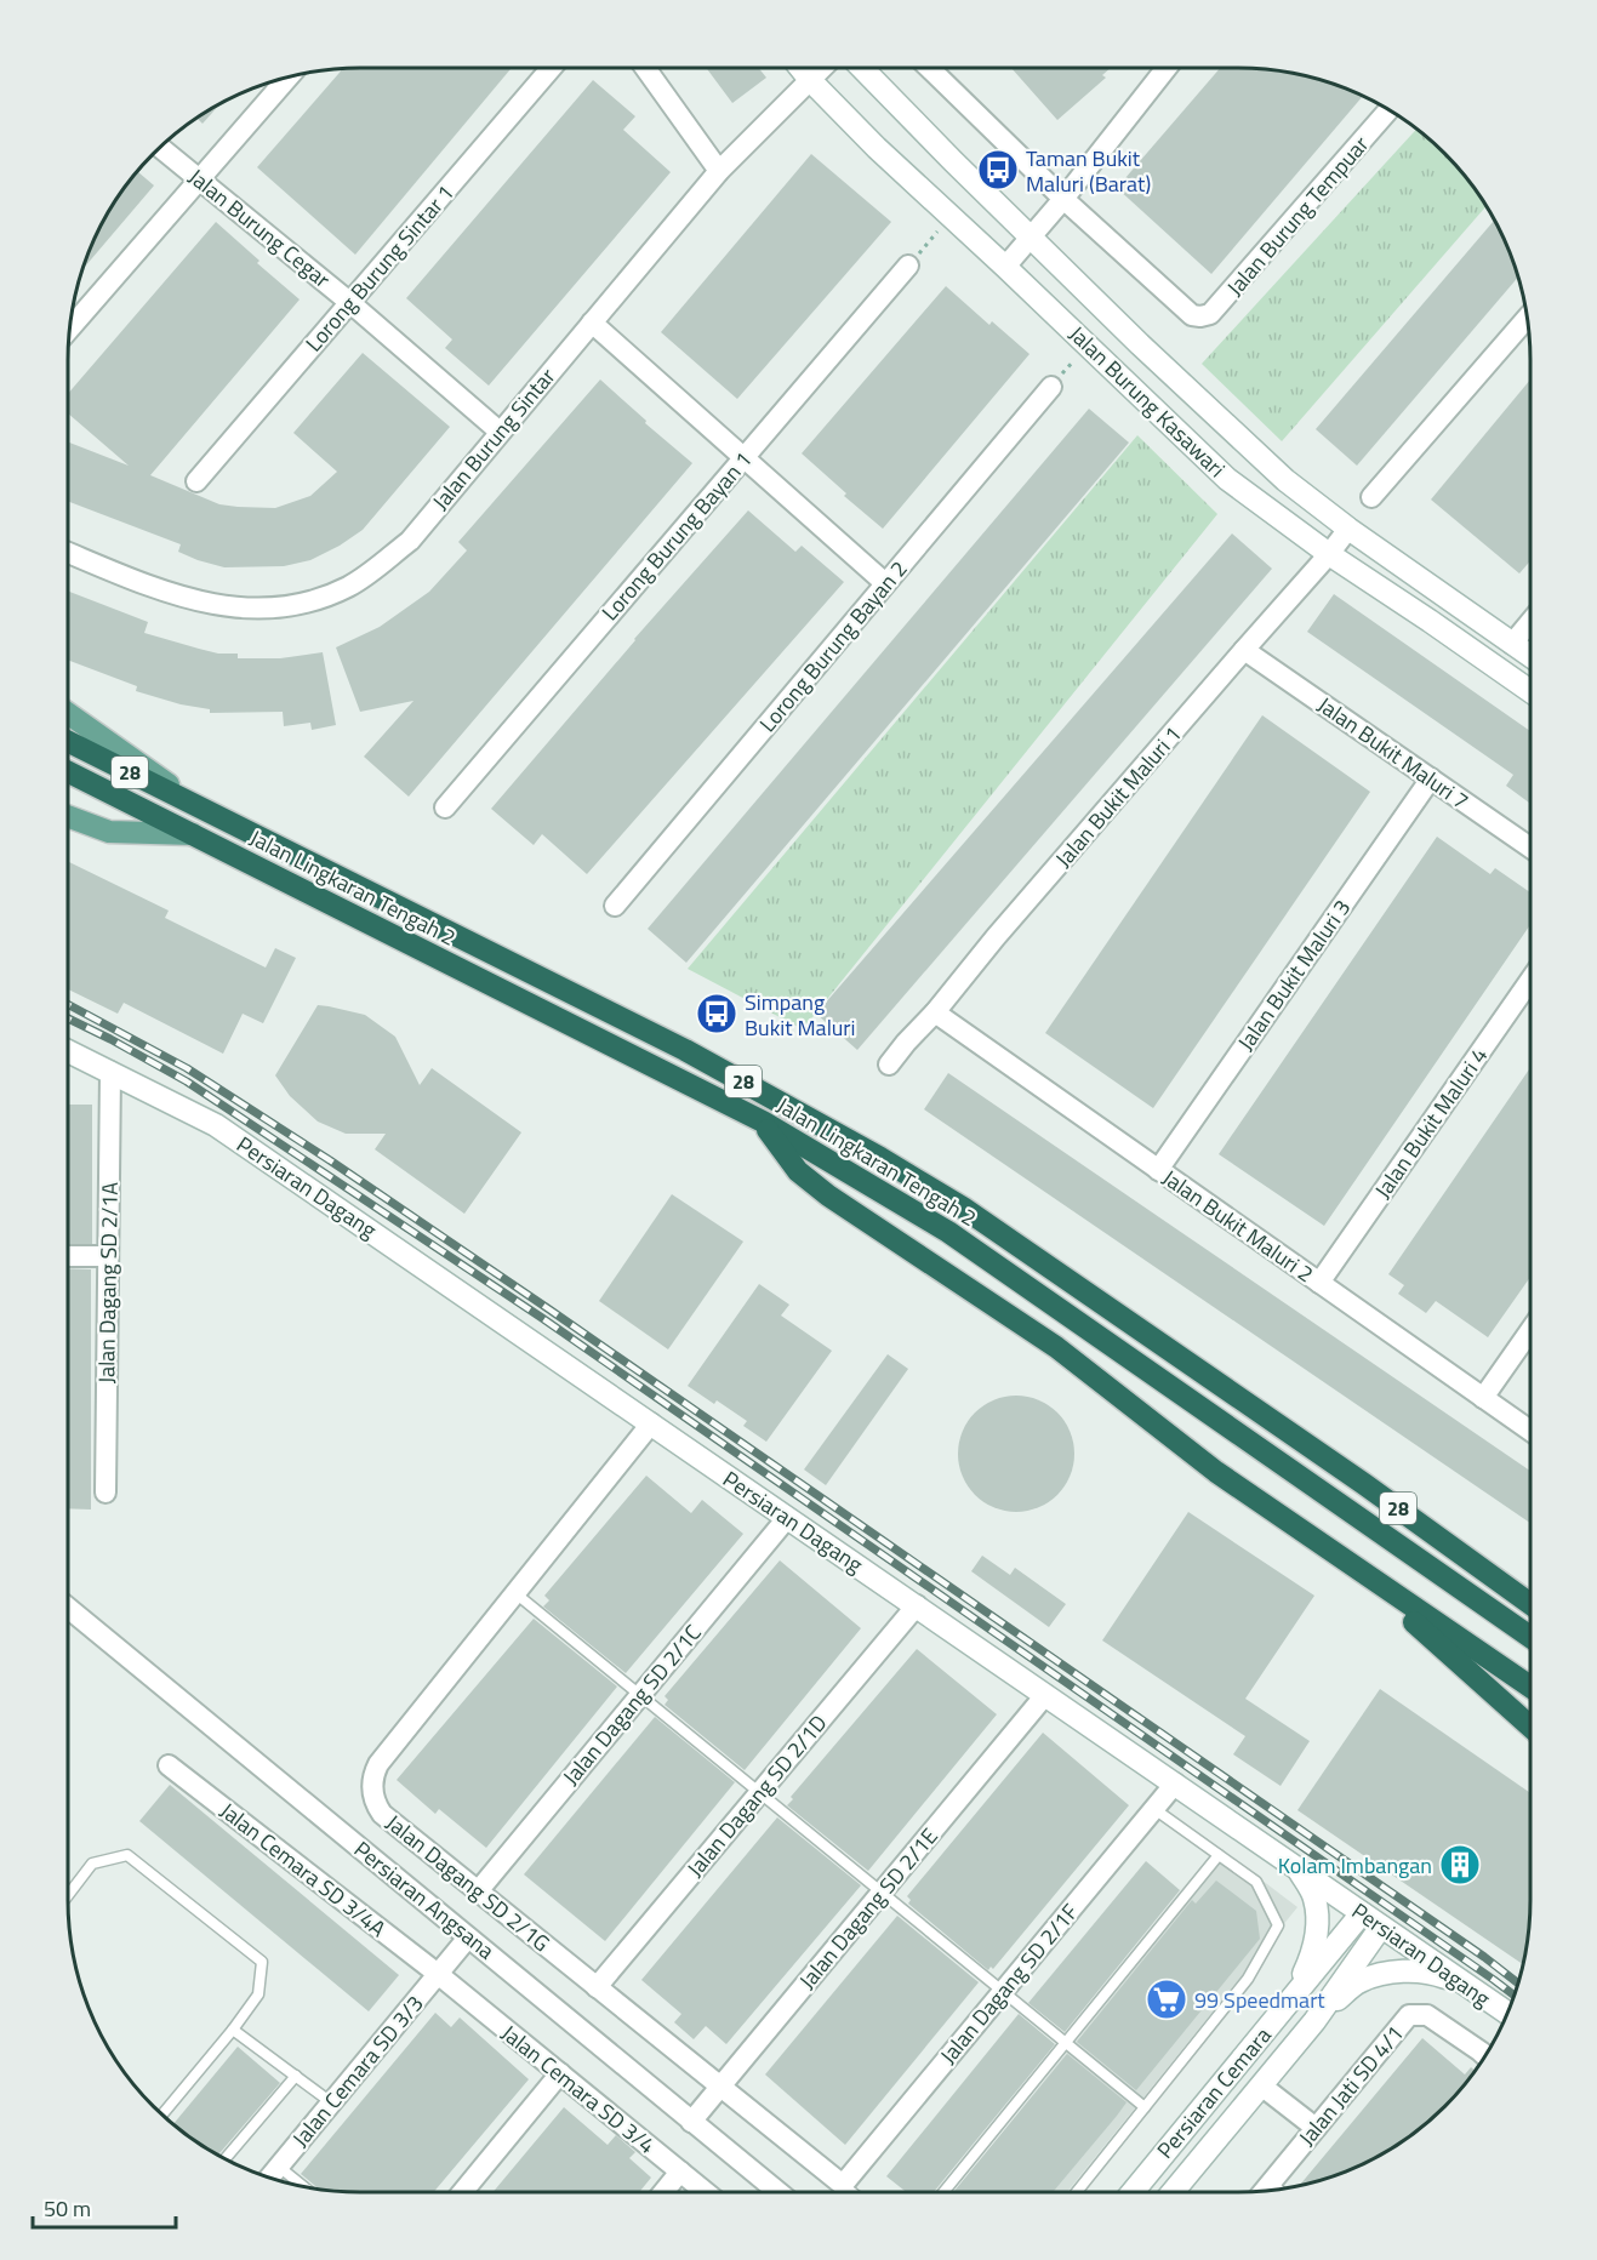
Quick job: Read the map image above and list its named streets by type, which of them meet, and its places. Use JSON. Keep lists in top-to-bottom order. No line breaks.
{"streets":{"highway":["28","Jalan Lingkaran Tengah 2"],"main road":["Jalan Burung Kasawari","Persiaran Dagang","Persiaran Cemara"],"street":["Jalan Burung Tempuar","Jalan Burung Cegar","Lorong Burung Sintar 1","Jalan Burung Sintar","Lorong Burung Bayan 1","Lorong Burung Bayan 2","Jalan Bukit Maluri 7","Jalan Bukit Maluri 1","Jalan Bukit Maluri 3","Jalan Bukit Maluri 4","Jalan Bukit Maluri 2","Jalan Dagang SD 2/1A","Jalan Dagang SD 2/1C","Jalan Dagang SD 2/1D","Jalan Cemara SD 3/4A","Jalan Dagang SD 2/1G","Persiaran Angsana","Jalan Dagang SD 2/1E","Jalan Dagang SD 2/1F","Jalan Cemara SD 3/3","Jalan Jati SD 4/1","Jalan Cemara SD 3/4"]},"crossings":[["Jalan Burung Cegar","Lorong Burung Sintar 1"],["Jalan Burung Cegar","Jalan Burung Sintar"],["Jalan Burung Kasawari","Jalan Burung Sintar"],["Jalan Burung Kasawari","Jalan Bukit Maluri 1"],["Jalan Bukit Maluri 7","Jalan Bukit Maluri 1"],["Jalan Bukit Maluri 7","Jalan Bukit Maluri 3"],["Jalan Bukit Maluri 1","Jalan Bukit Maluri 2"],["Jalan Bukit Maluri 3","Jalan Bukit Maluri 2"],["Jalan Bukit Maluri 4","Jalan Bukit Maluri 2"],["Persiaran Dagang","Jalan Dagang SD 2/1A"],["Persiaran Dagang","Jalan Dagang SD 2/1C"],["Persiaran Dagang","Jalan Dagang SD 2/1D"],["Persiaran Dagang","Jalan Dagang SD 2/1G"],["Persiaran Dagang","Jalan Dagang SD 2/1E"],["Persiaran Dagang","Jalan Dagang SD 2/1F"],["Persiaran Dagang","Persiaran Cemara"],["Jalan Dagang SD 2/1C","Jalan Dagang SD 2/1G"],["Jalan Dagang SD 2/1D","Jalan Dagang SD 2/1G"],["Jalan Cemara SD 3/4A","Jalan Cemara SD 3/3"],["Jalan Cemara SD 3/4A","Jalan Cemara SD 3/4"],["Jalan Dagang SD 2/1G","Jalan Dagang SD 2/1E"],["Jalan Dagang SD 2/1G","Jalan Dagang SD 2/1F"],["Persiaran Angsana","Jalan Dagang SD 2/1E"],["Persiaran Angsana","Jalan Cemara SD 3/3"],["Jalan Cemara SD 3/3","Jalan Cemara SD 3/4"]],"places":{"bus stop":["Taman Bukit Maluri (Barat)","Simpang Bukit Maluri"],"building":["Kolam Imbangan"],"supermarket":["99 Speedmart"]},"scale_bar":"50 m"}
